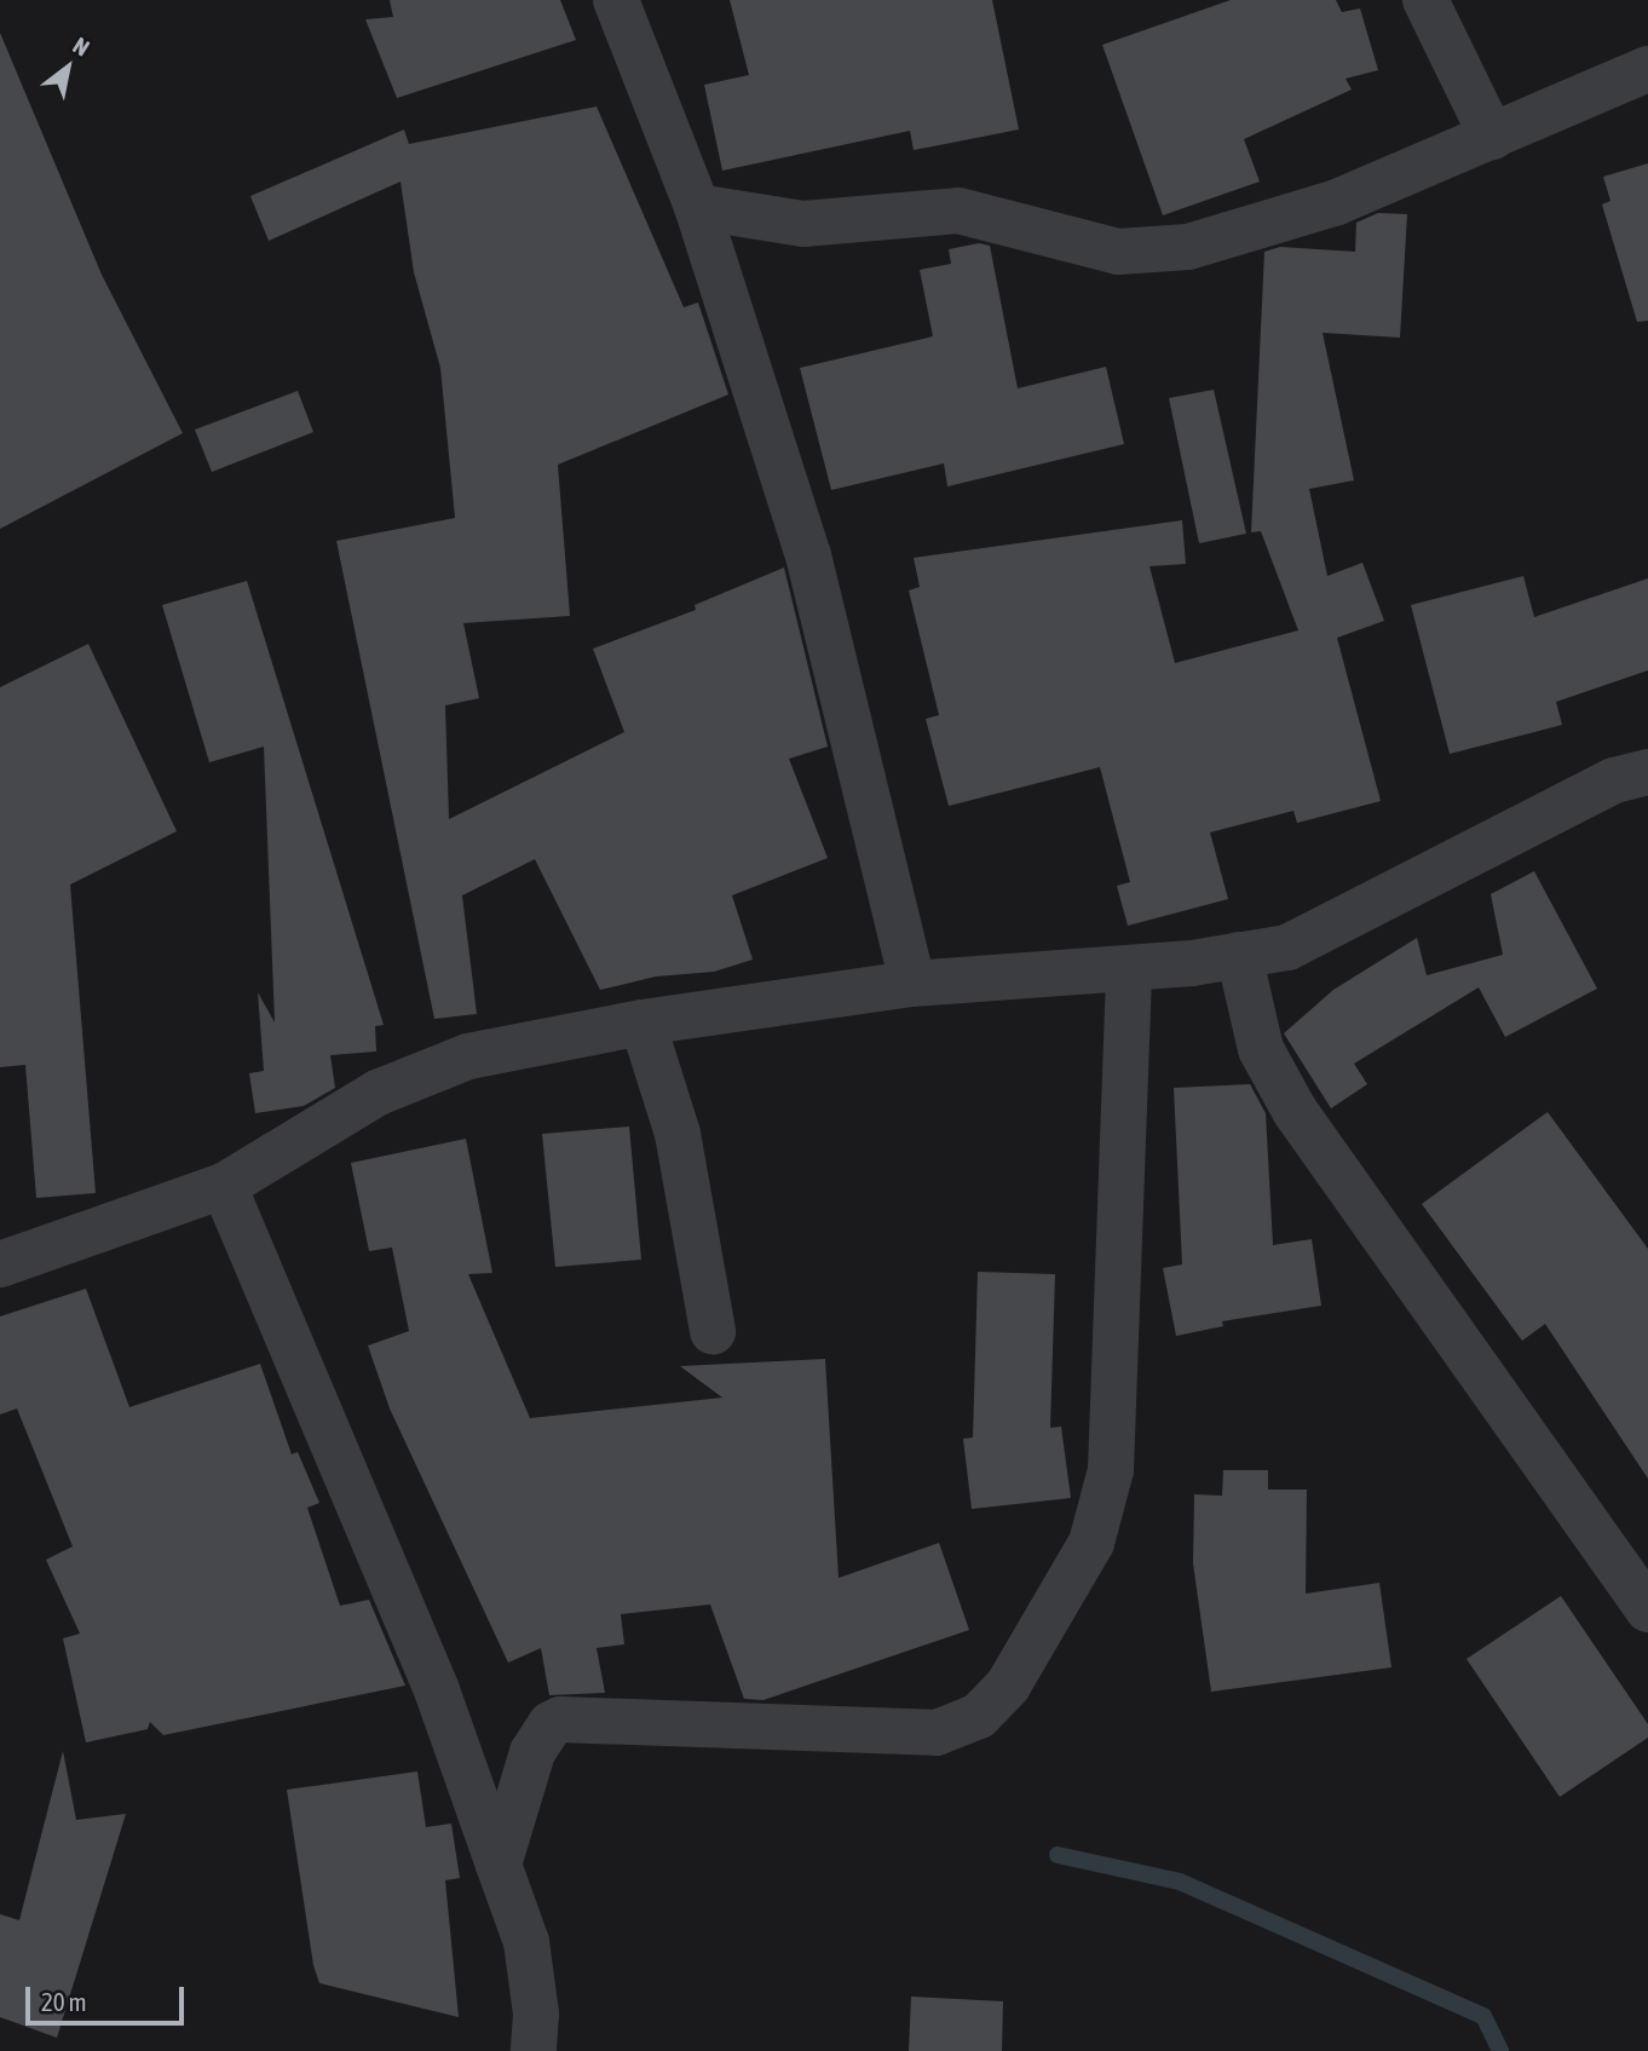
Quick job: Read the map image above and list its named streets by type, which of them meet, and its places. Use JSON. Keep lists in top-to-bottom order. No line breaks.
{"scale_bar":"20 m","north":"top right"}
